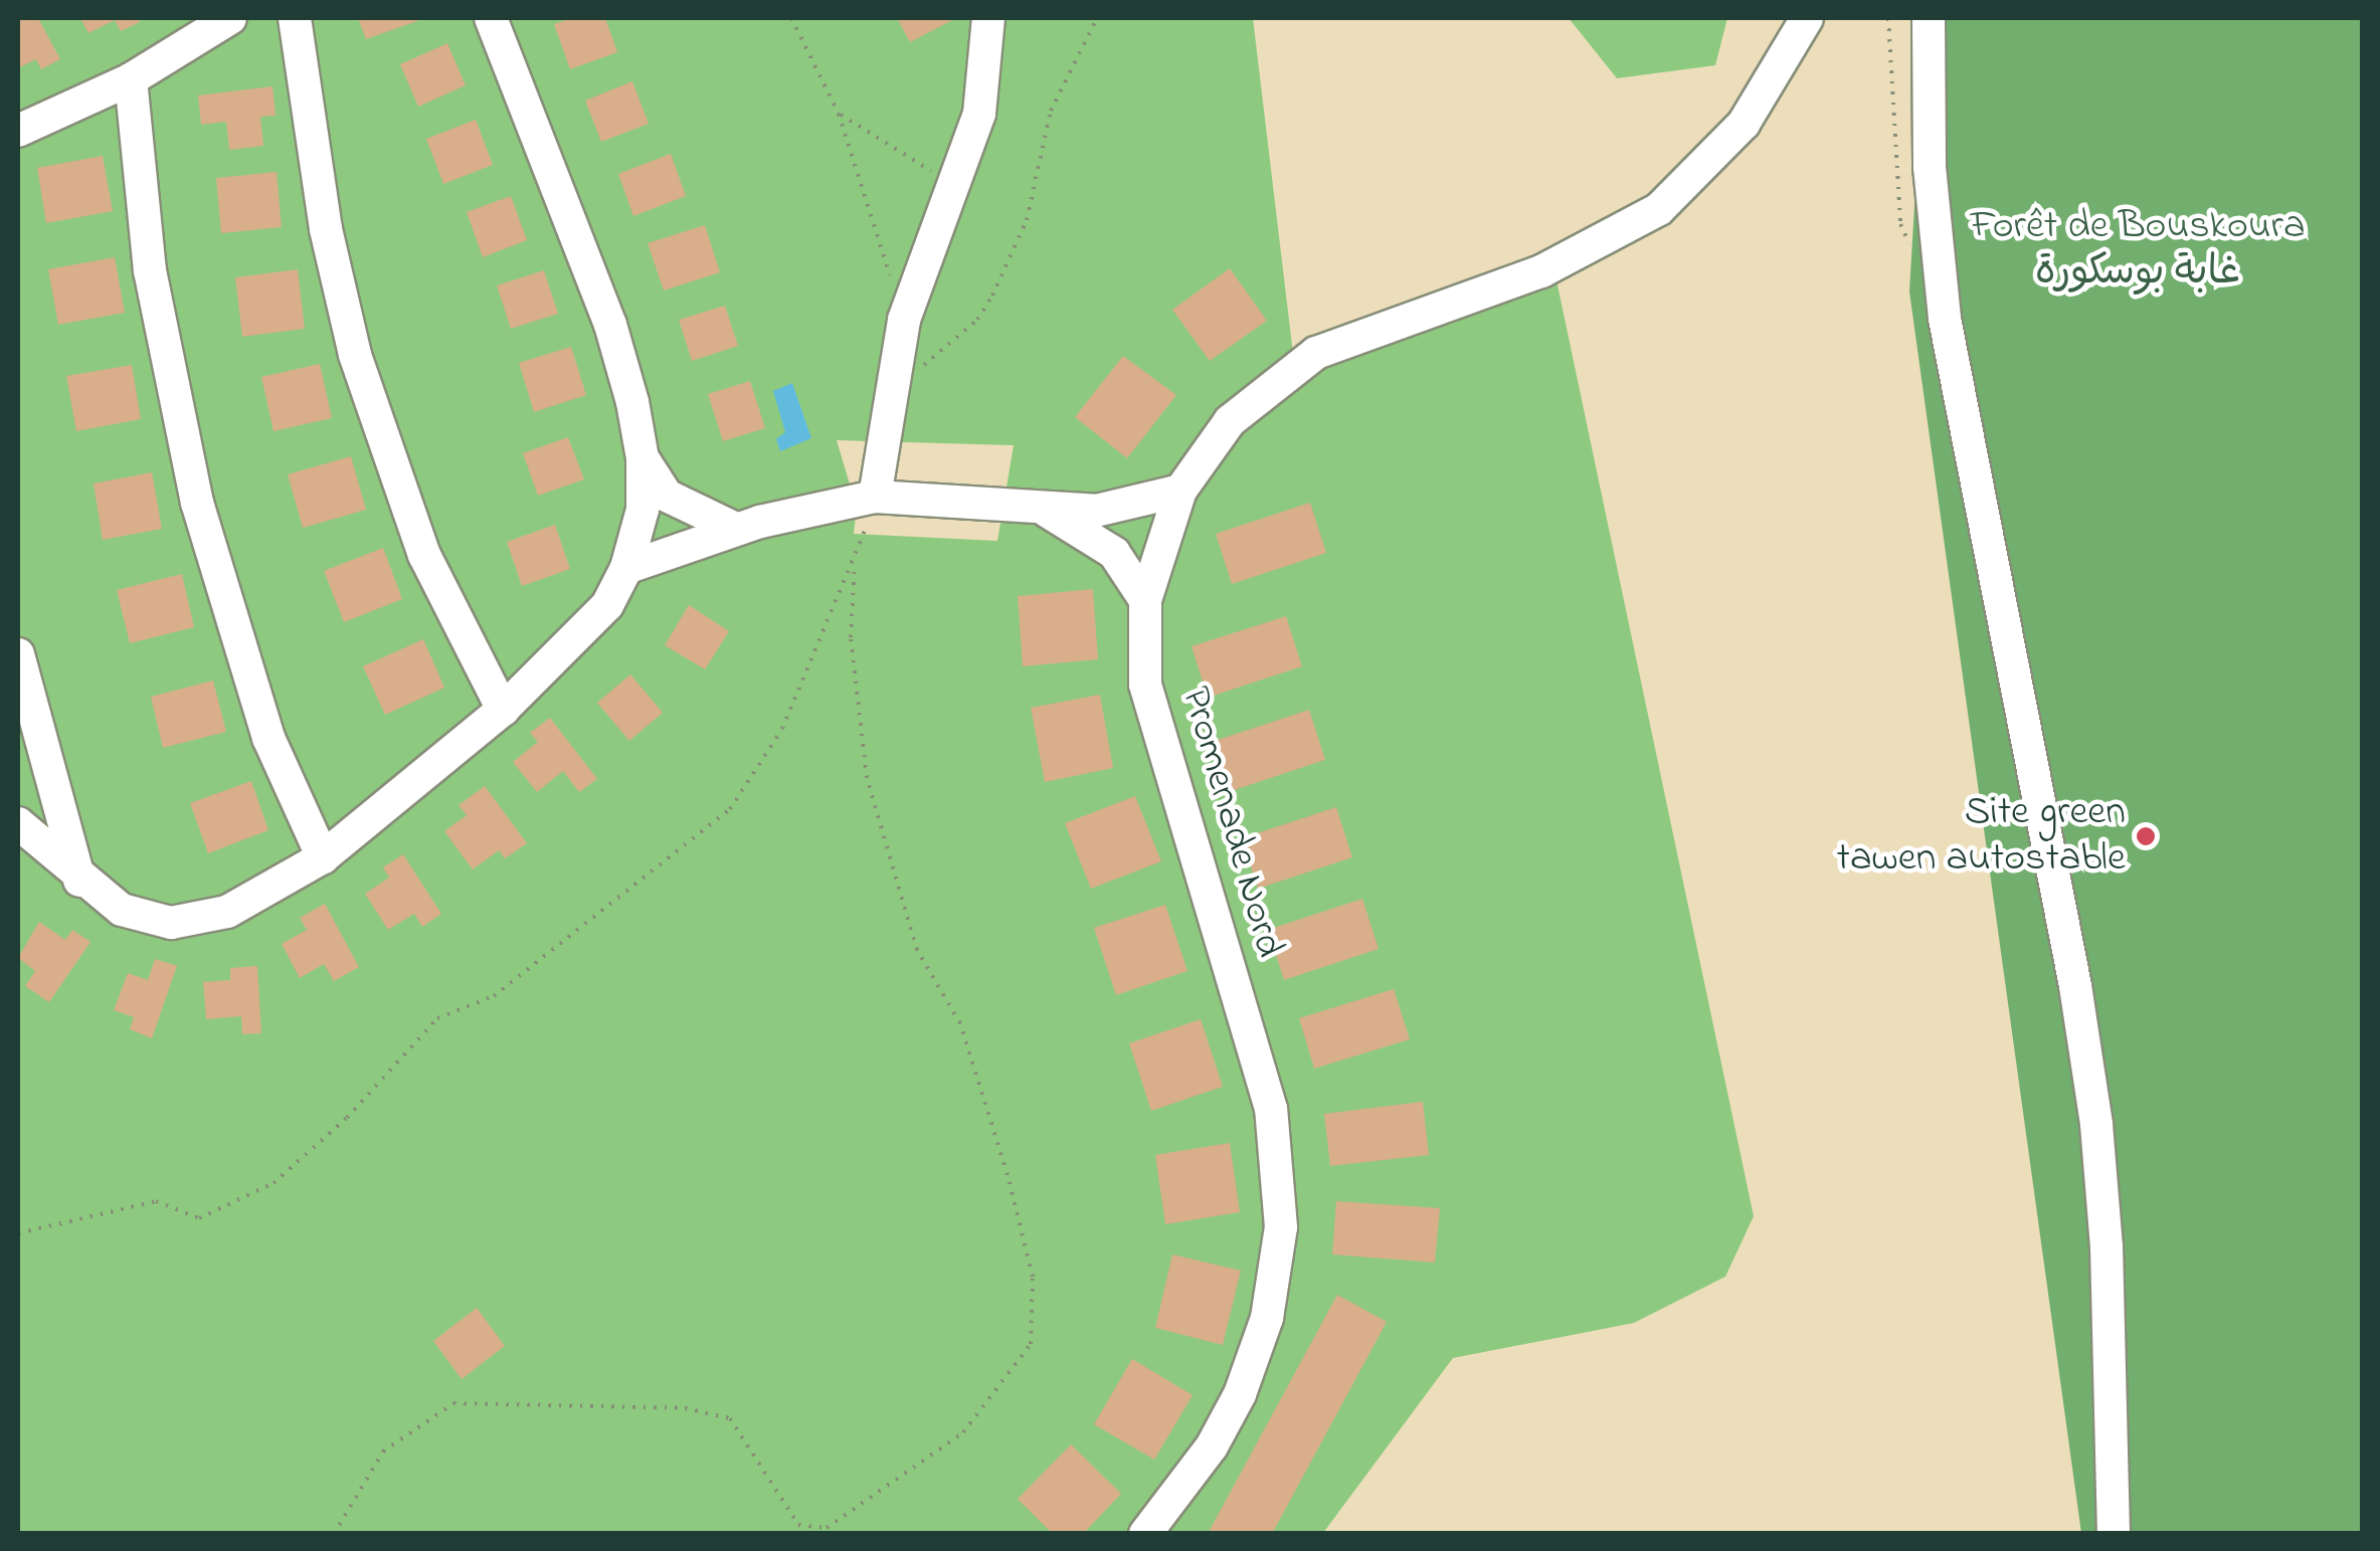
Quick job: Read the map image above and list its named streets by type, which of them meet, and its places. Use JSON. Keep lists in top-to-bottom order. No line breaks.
{"streets":{"street":["Promenade Nord"]},"parks":["Forêt de Bouskoura غابة بوسكورة"],"places":["Site green tawen autostable"]}
